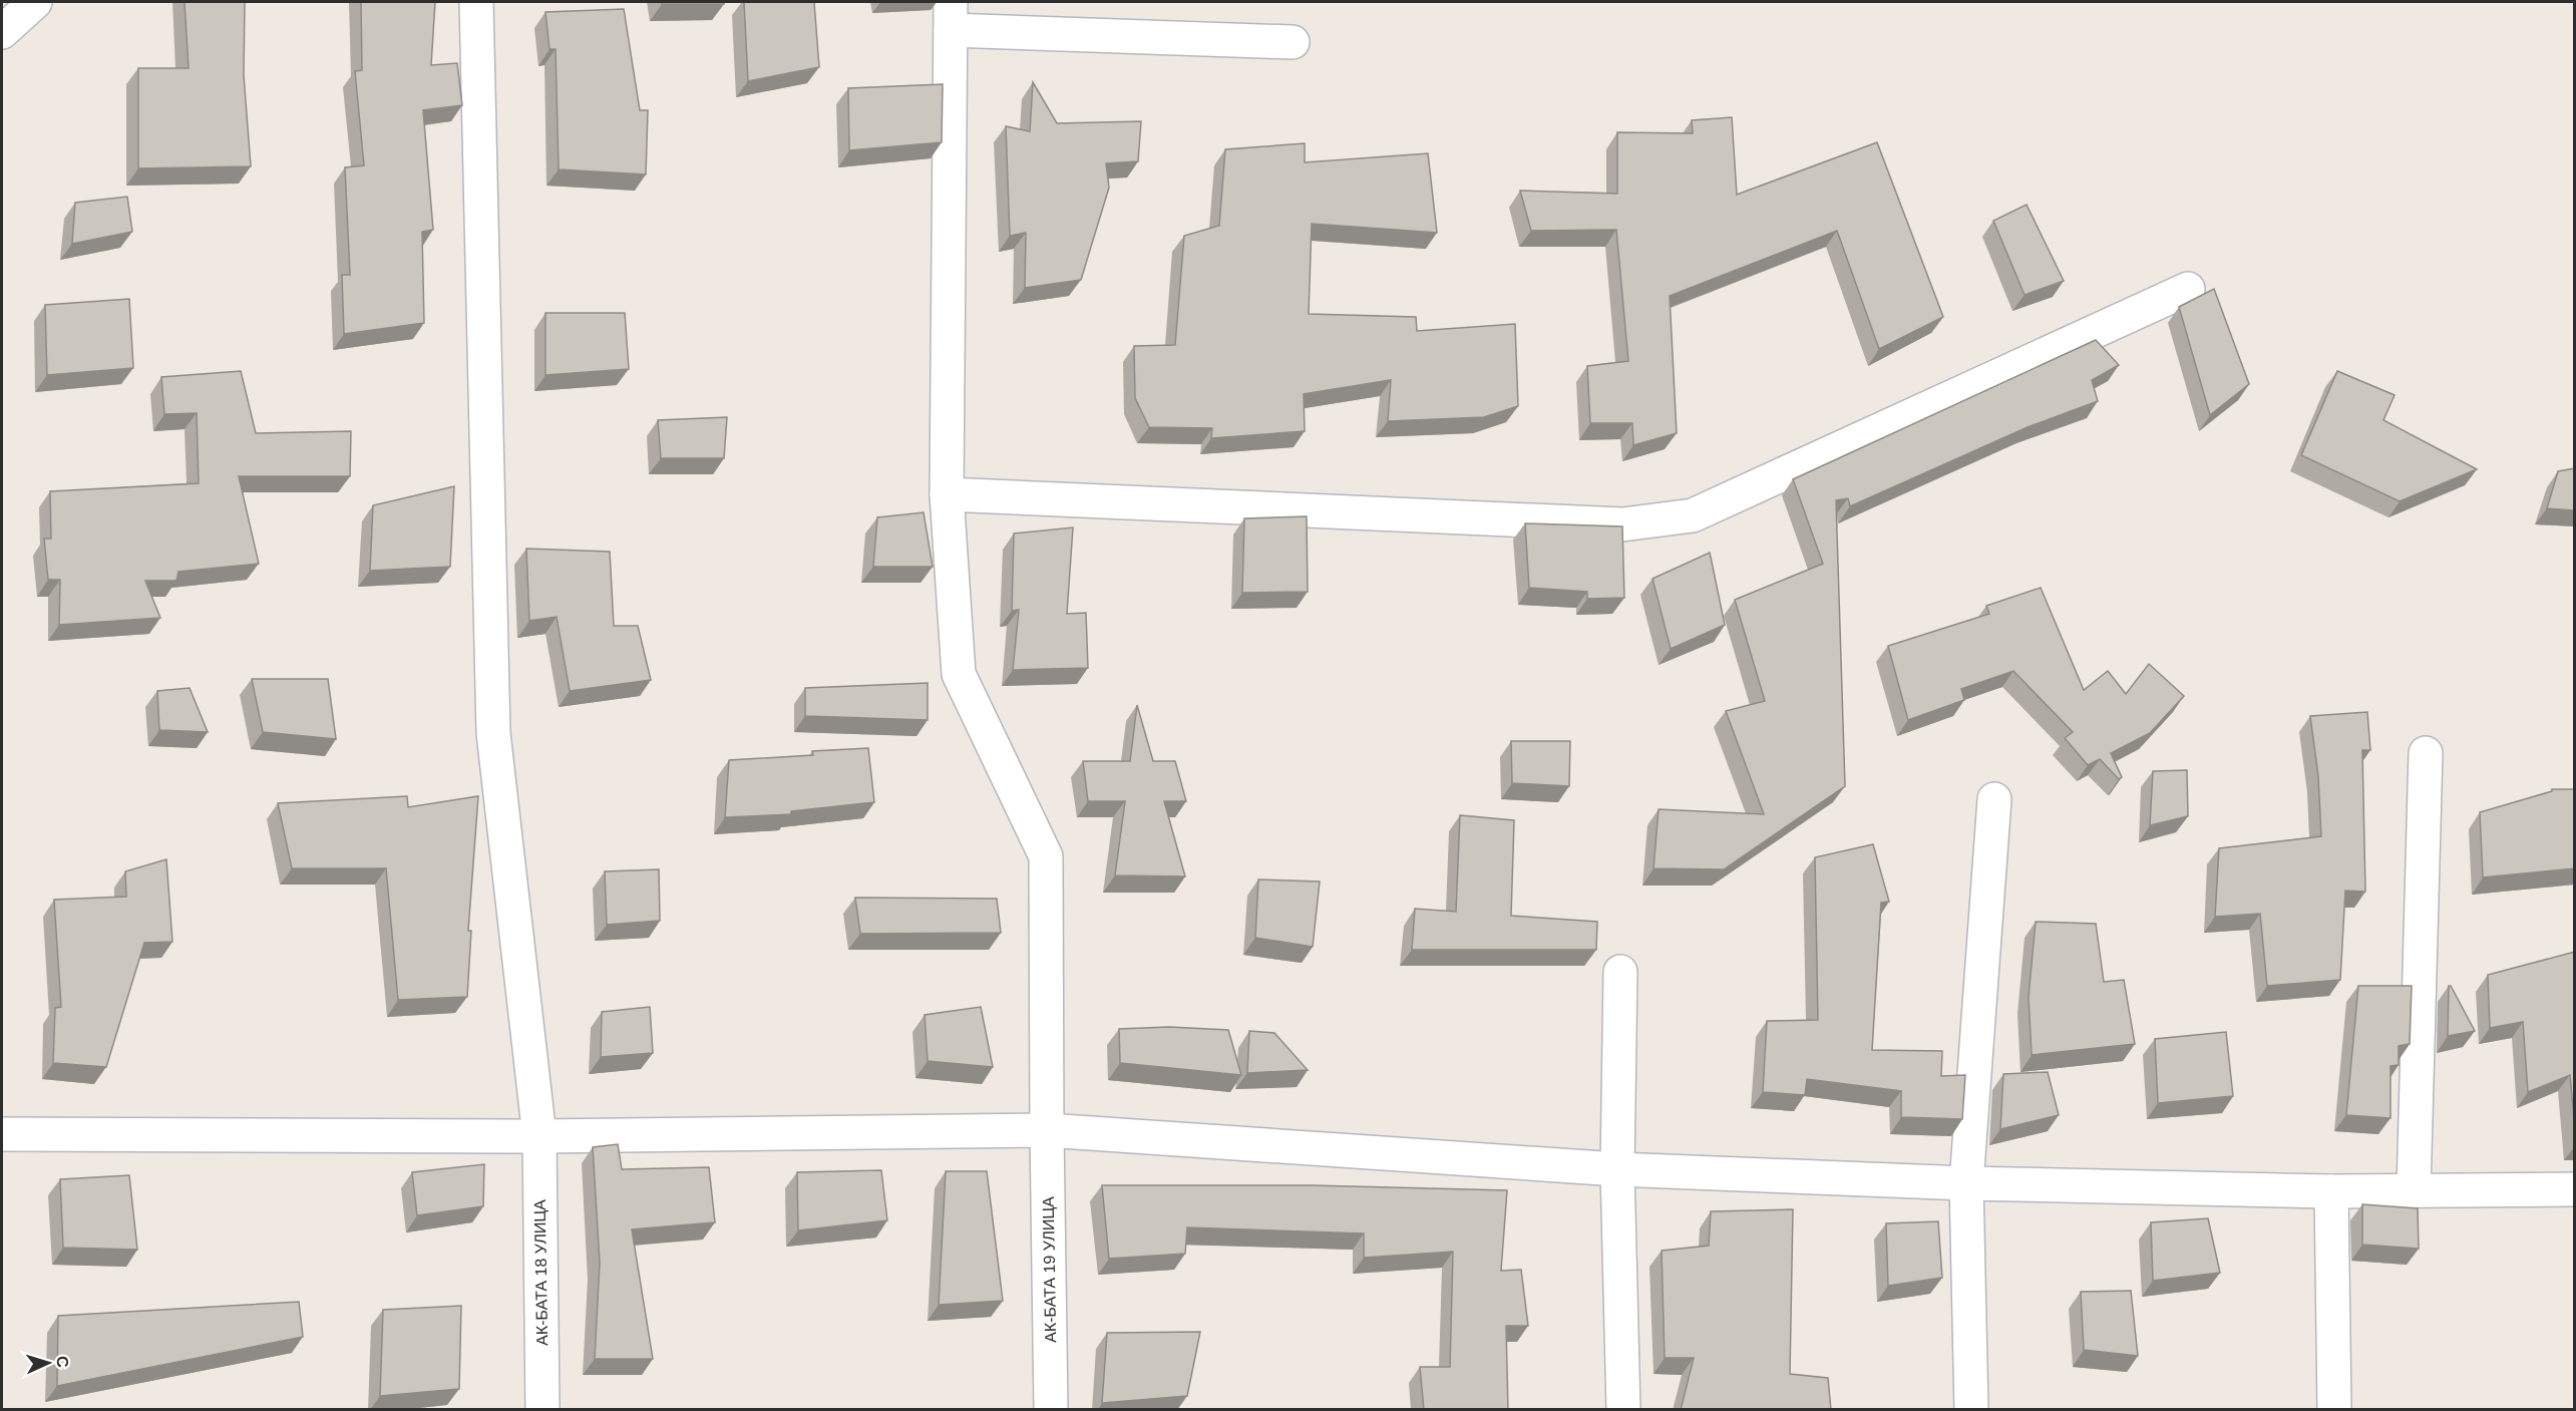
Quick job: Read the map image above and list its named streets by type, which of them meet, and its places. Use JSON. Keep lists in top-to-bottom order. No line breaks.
{"streets":{"street":["АК-БАТА 19 УЛИЦА","АК-БАТА 18 УЛИЦА"]},"north":"right"}
